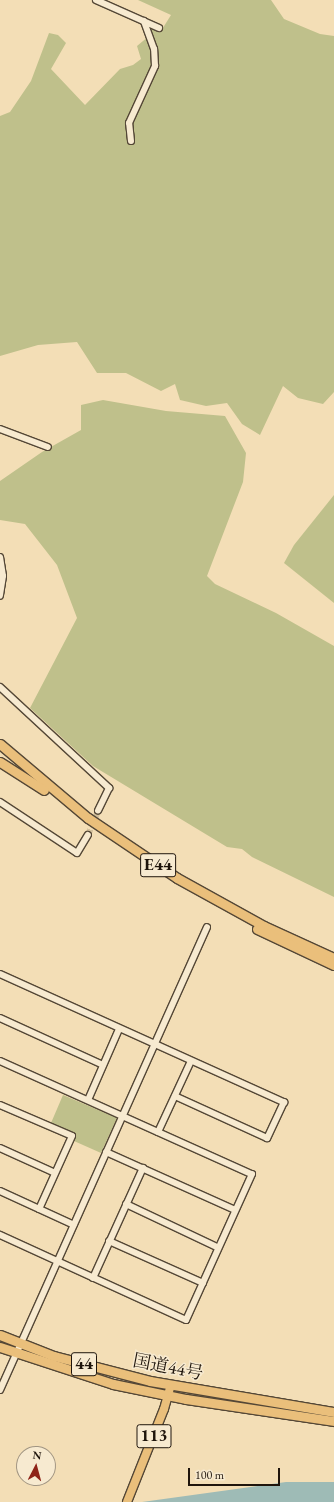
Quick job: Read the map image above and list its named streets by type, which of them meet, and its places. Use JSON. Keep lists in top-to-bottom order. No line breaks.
{"streets":{"highway":["E44","44","国道44号"],"main road":["113"]},"crossings":[["国道44号","113"]],"scale_bar":"100 m","north":"top"}
